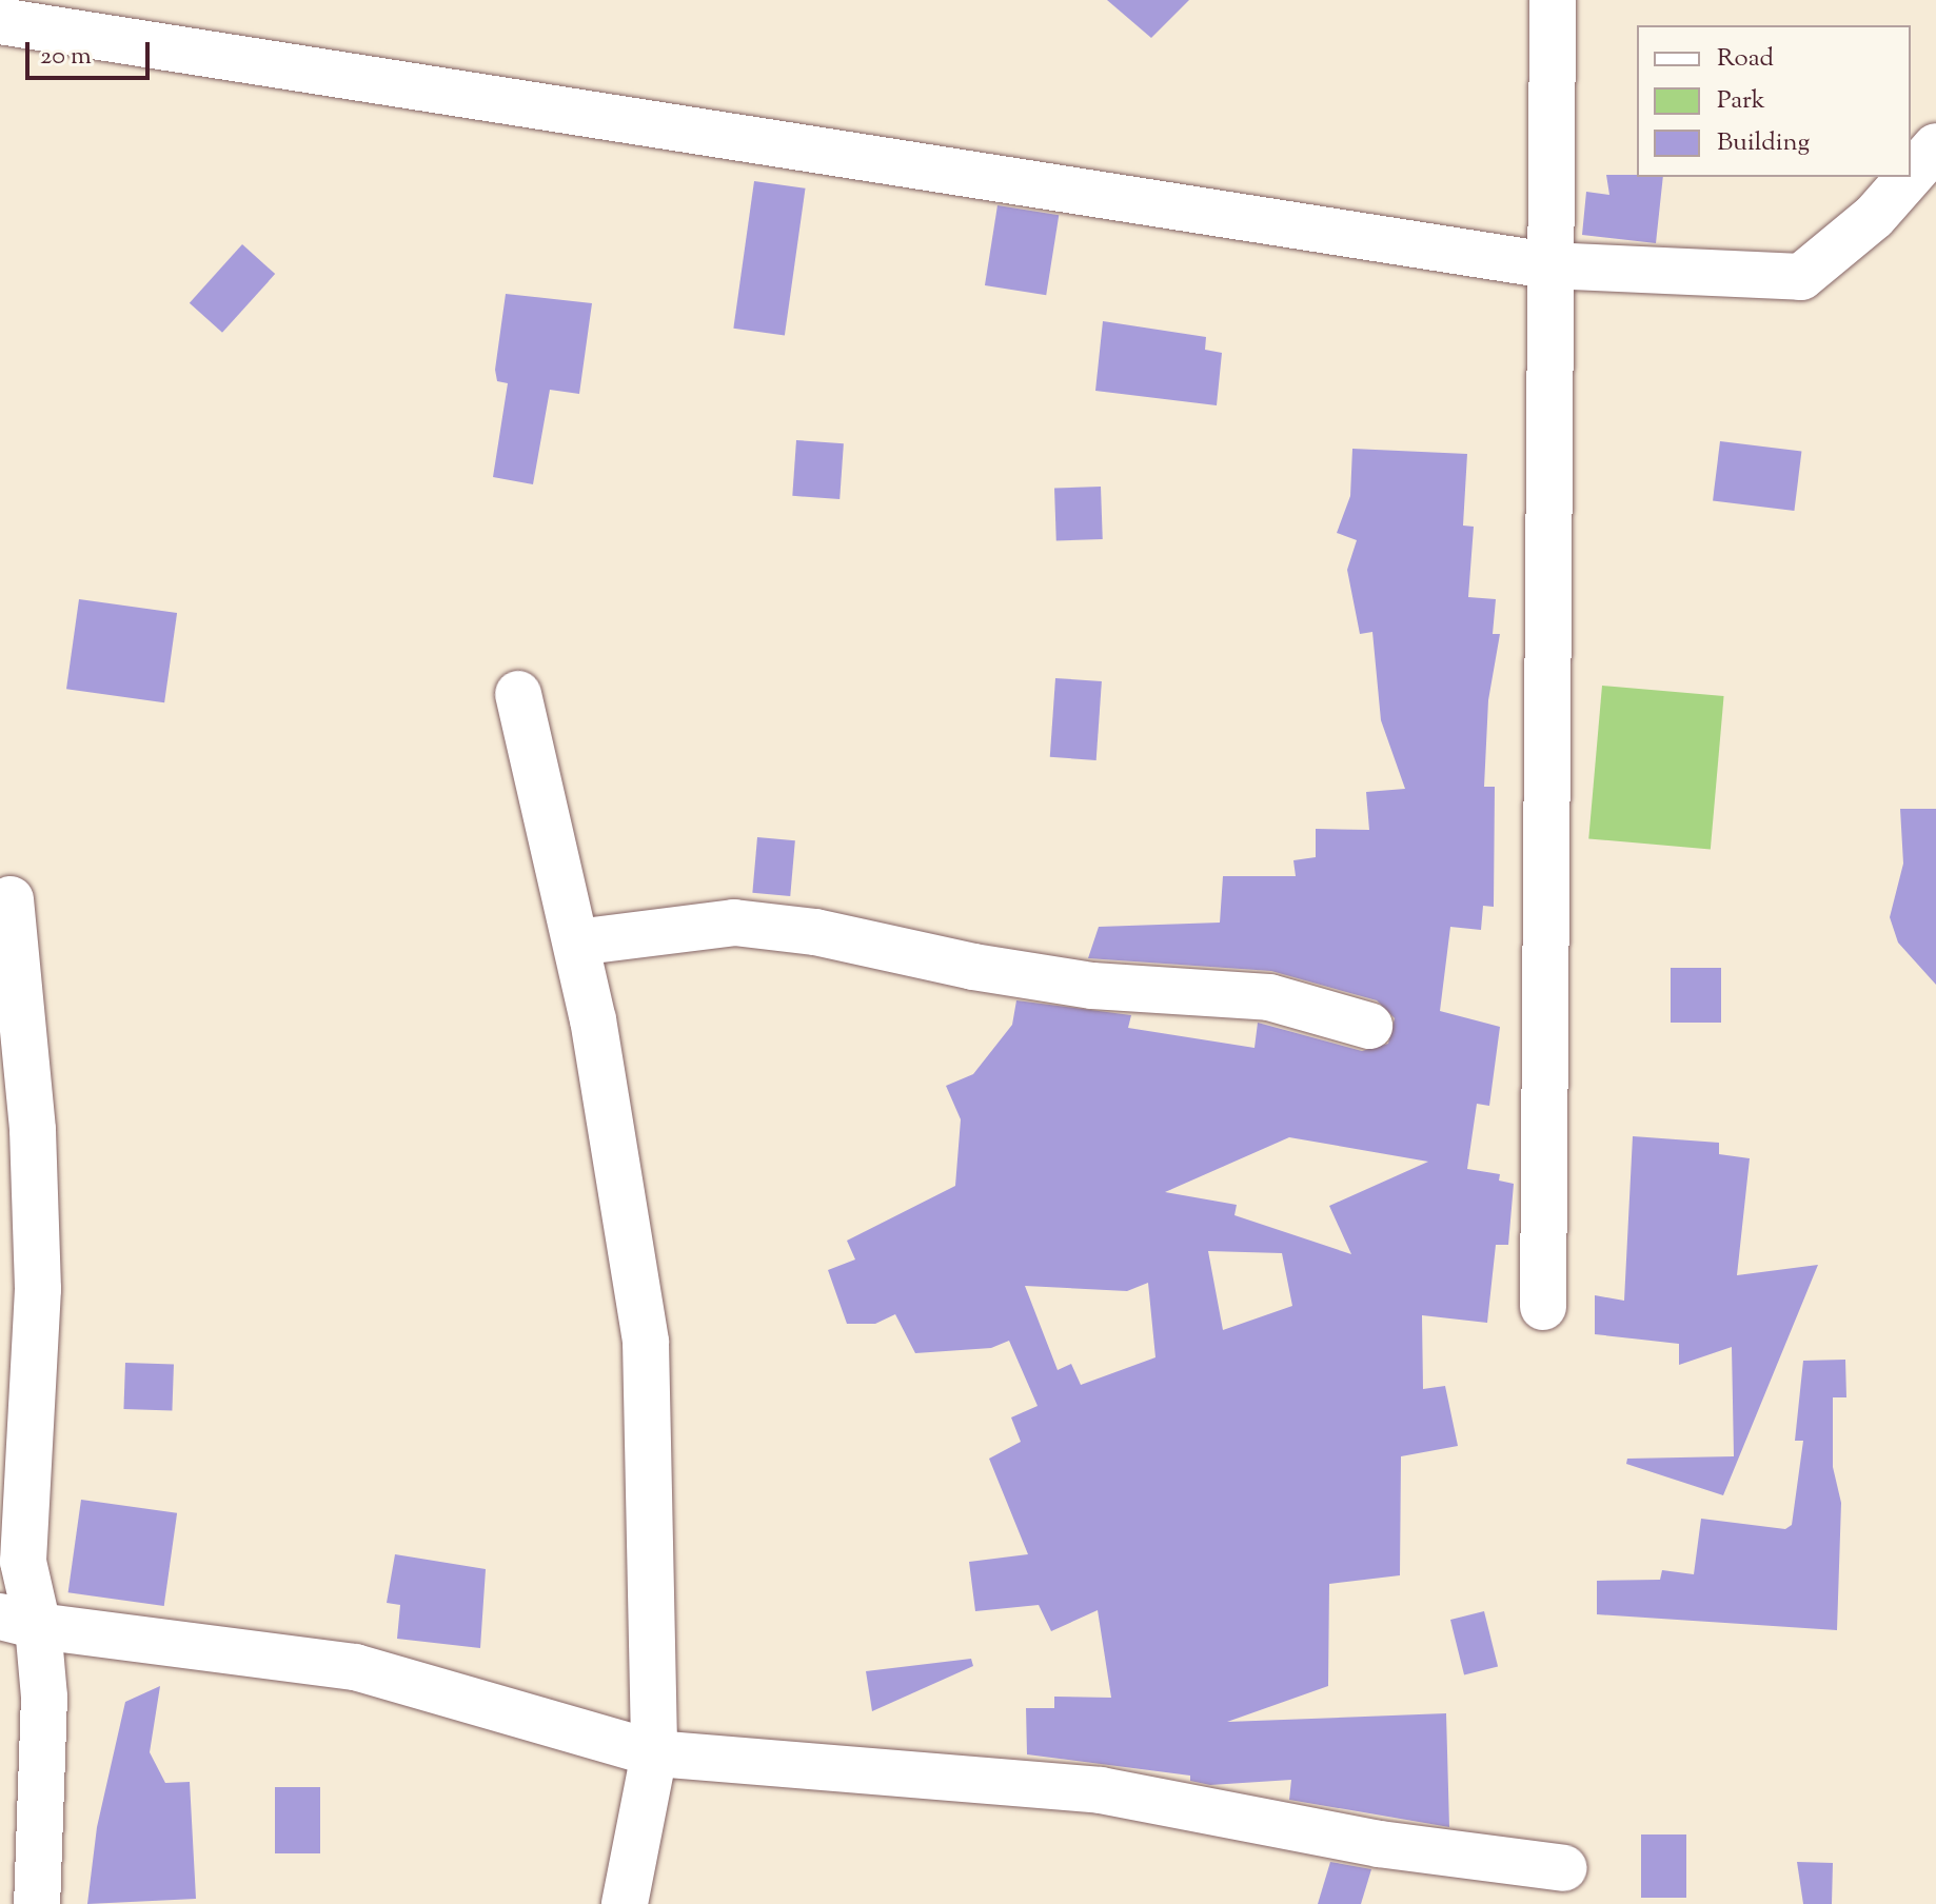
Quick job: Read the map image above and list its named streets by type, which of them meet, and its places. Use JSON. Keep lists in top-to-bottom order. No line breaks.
{"legend":["Road","Park","Building"],"scale_bar":"20 m"}
